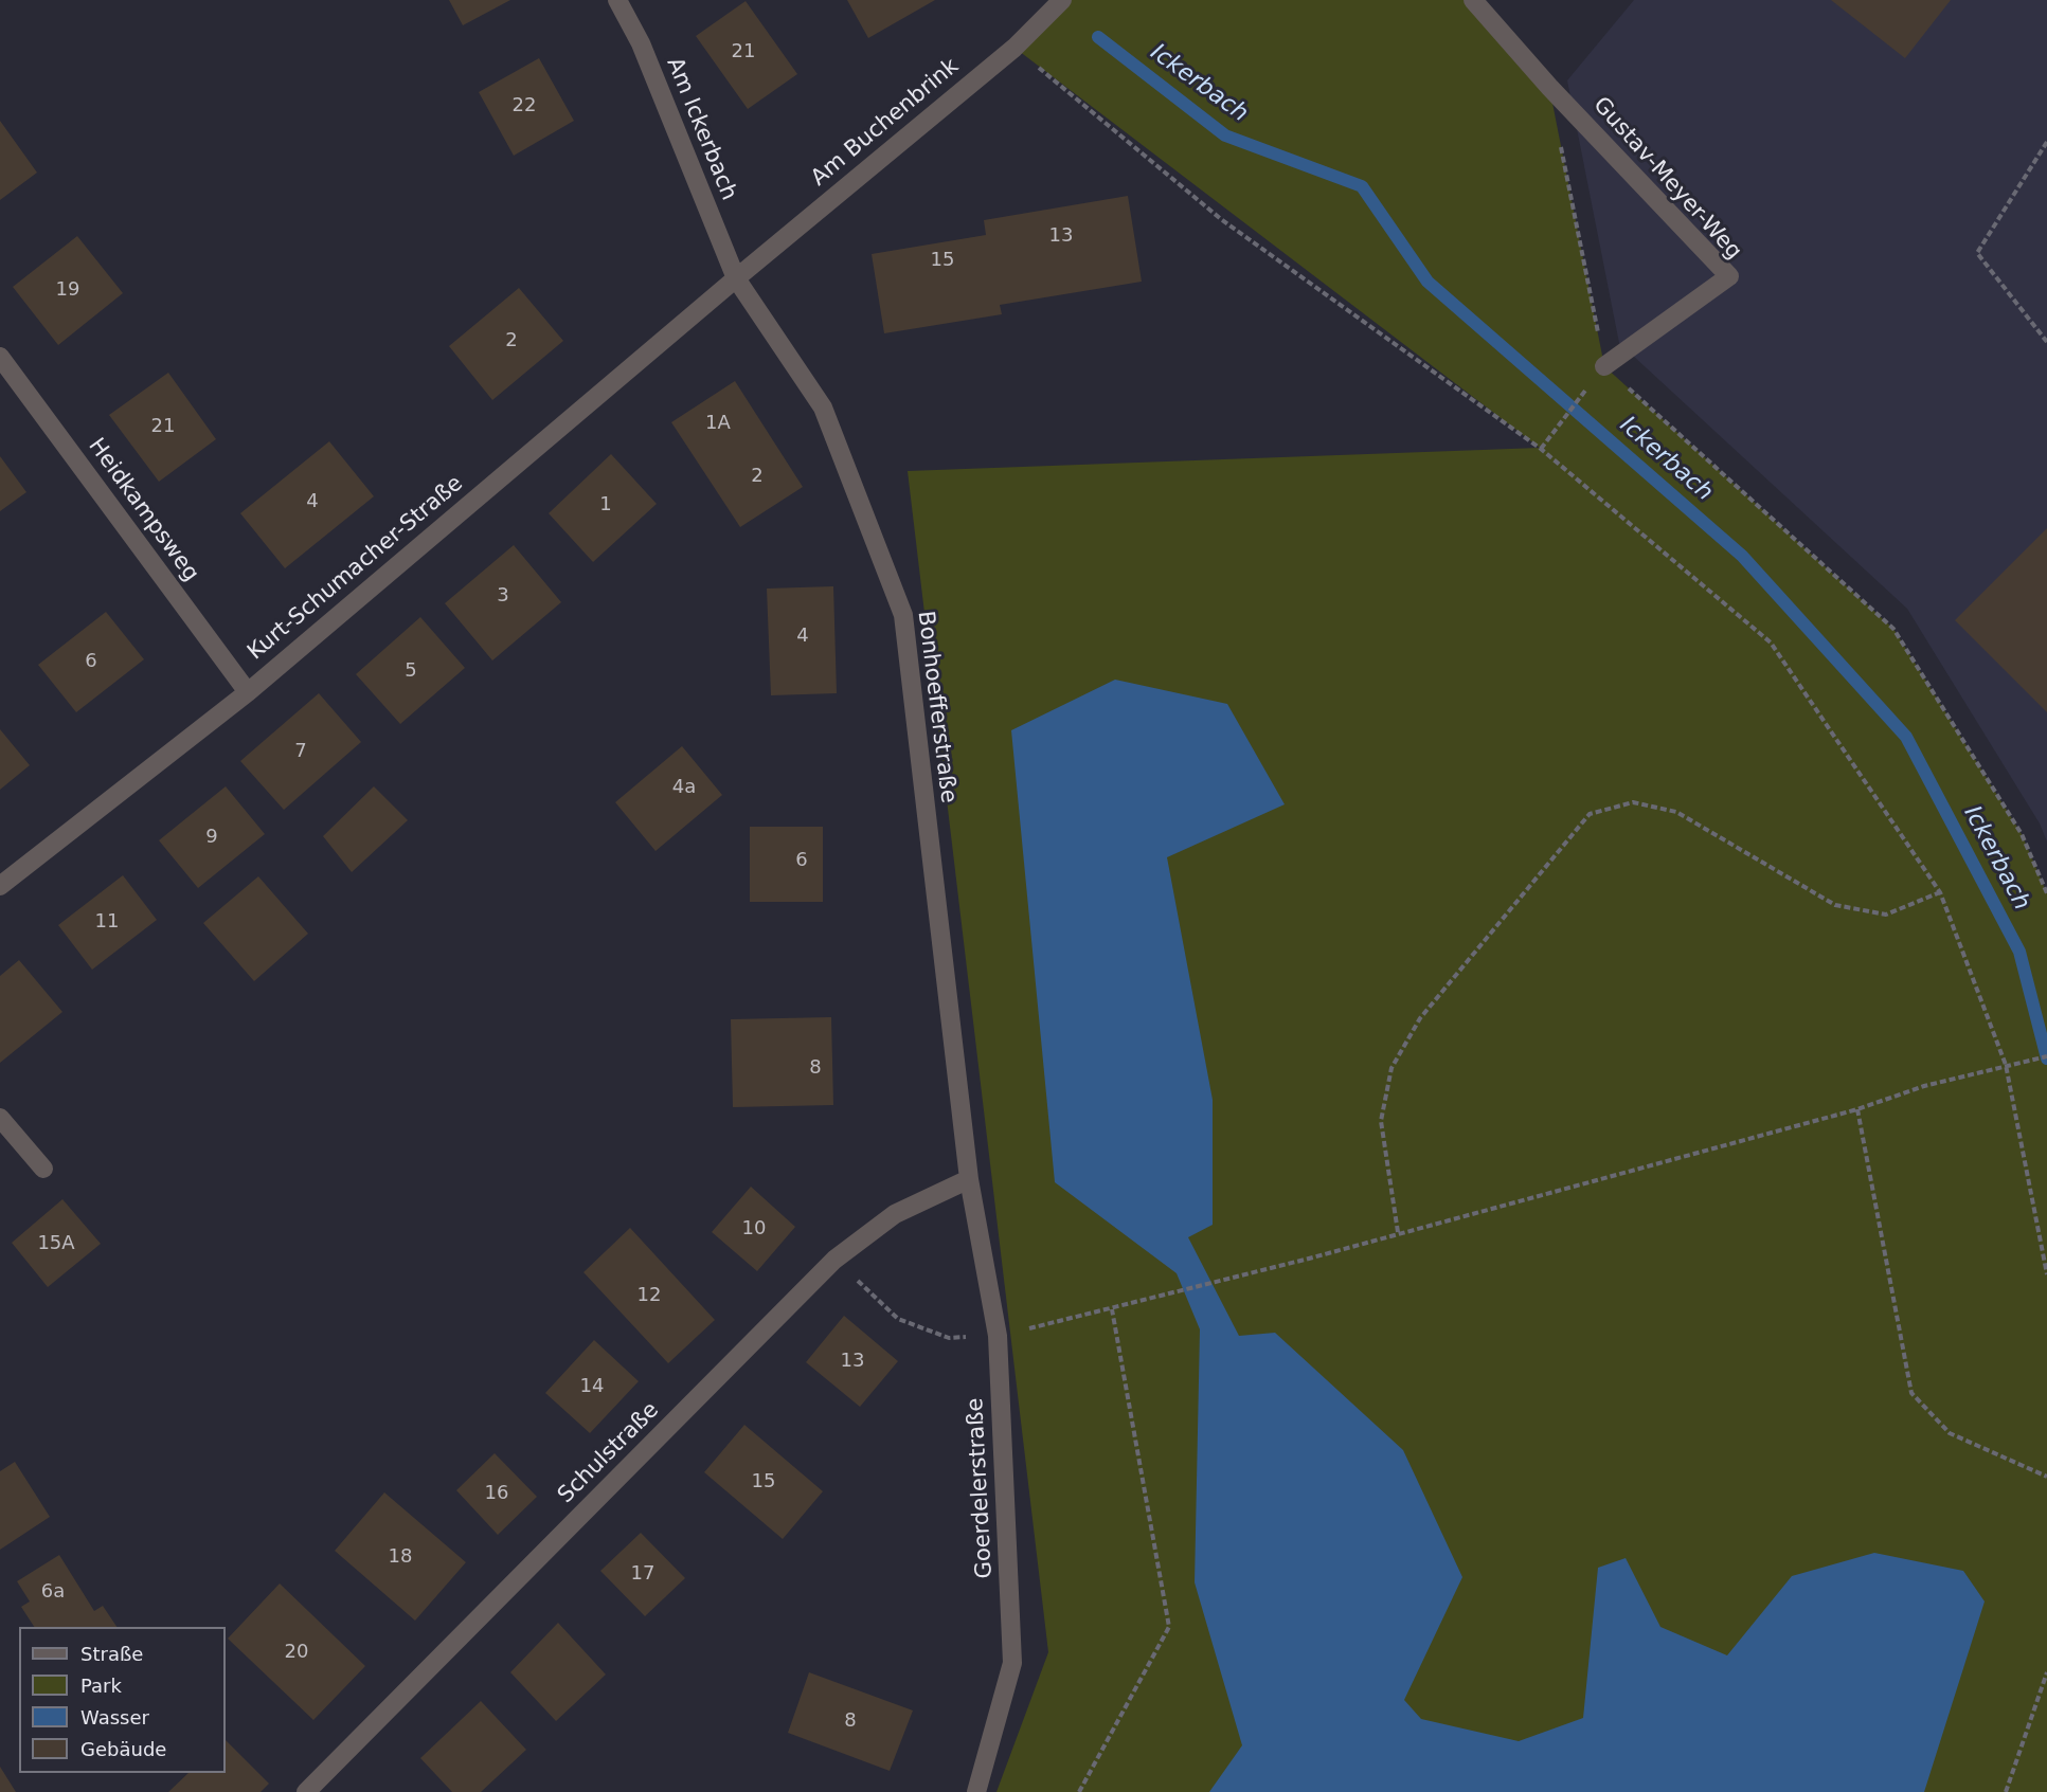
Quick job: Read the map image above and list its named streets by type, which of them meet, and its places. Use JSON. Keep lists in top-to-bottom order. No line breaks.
{"streets":{"street":["Am Buchenbrink","Am Ickerbach","Gustav-Meyer-Weg","Heidkampsweg","Kurt-Schumacher-Straße","Bonhoefferstraße","Schulstraße","Goerdelerstraße"]},"crossings":[["Am Buchenbrink","Am Ickerbach"],["Am Buchenbrink","Kurt-Schumacher-Straße"],["Am Buchenbrink","Bonhoefferstraße"],["Am Ickerbach","Kurt-Schumacher-Straße"],["Am Ickerbach","Bonhoefferstraße"],["Heidkampsweg","Kurt-Schumacher-Straße"],["Kurt-Schumacher-Straße","Bonhoefferstraße"],["Bonhoefferstraße","Schulstraße"],["Bonhoefferstraße","Goerdelerstraße"],["Schulstraße","Goerdelerstraße"]],"water":["Ickerbach"],"house_numbers":["21","22","13","15","19","2","1A","21","2","4","1","3","4","6","5","7","4a","9","6","11","8","10","15A","12","13","14","15","16","18","17","6a","20","8"],"legend":["Straße","Park","Wasser","Gebäude"]}
